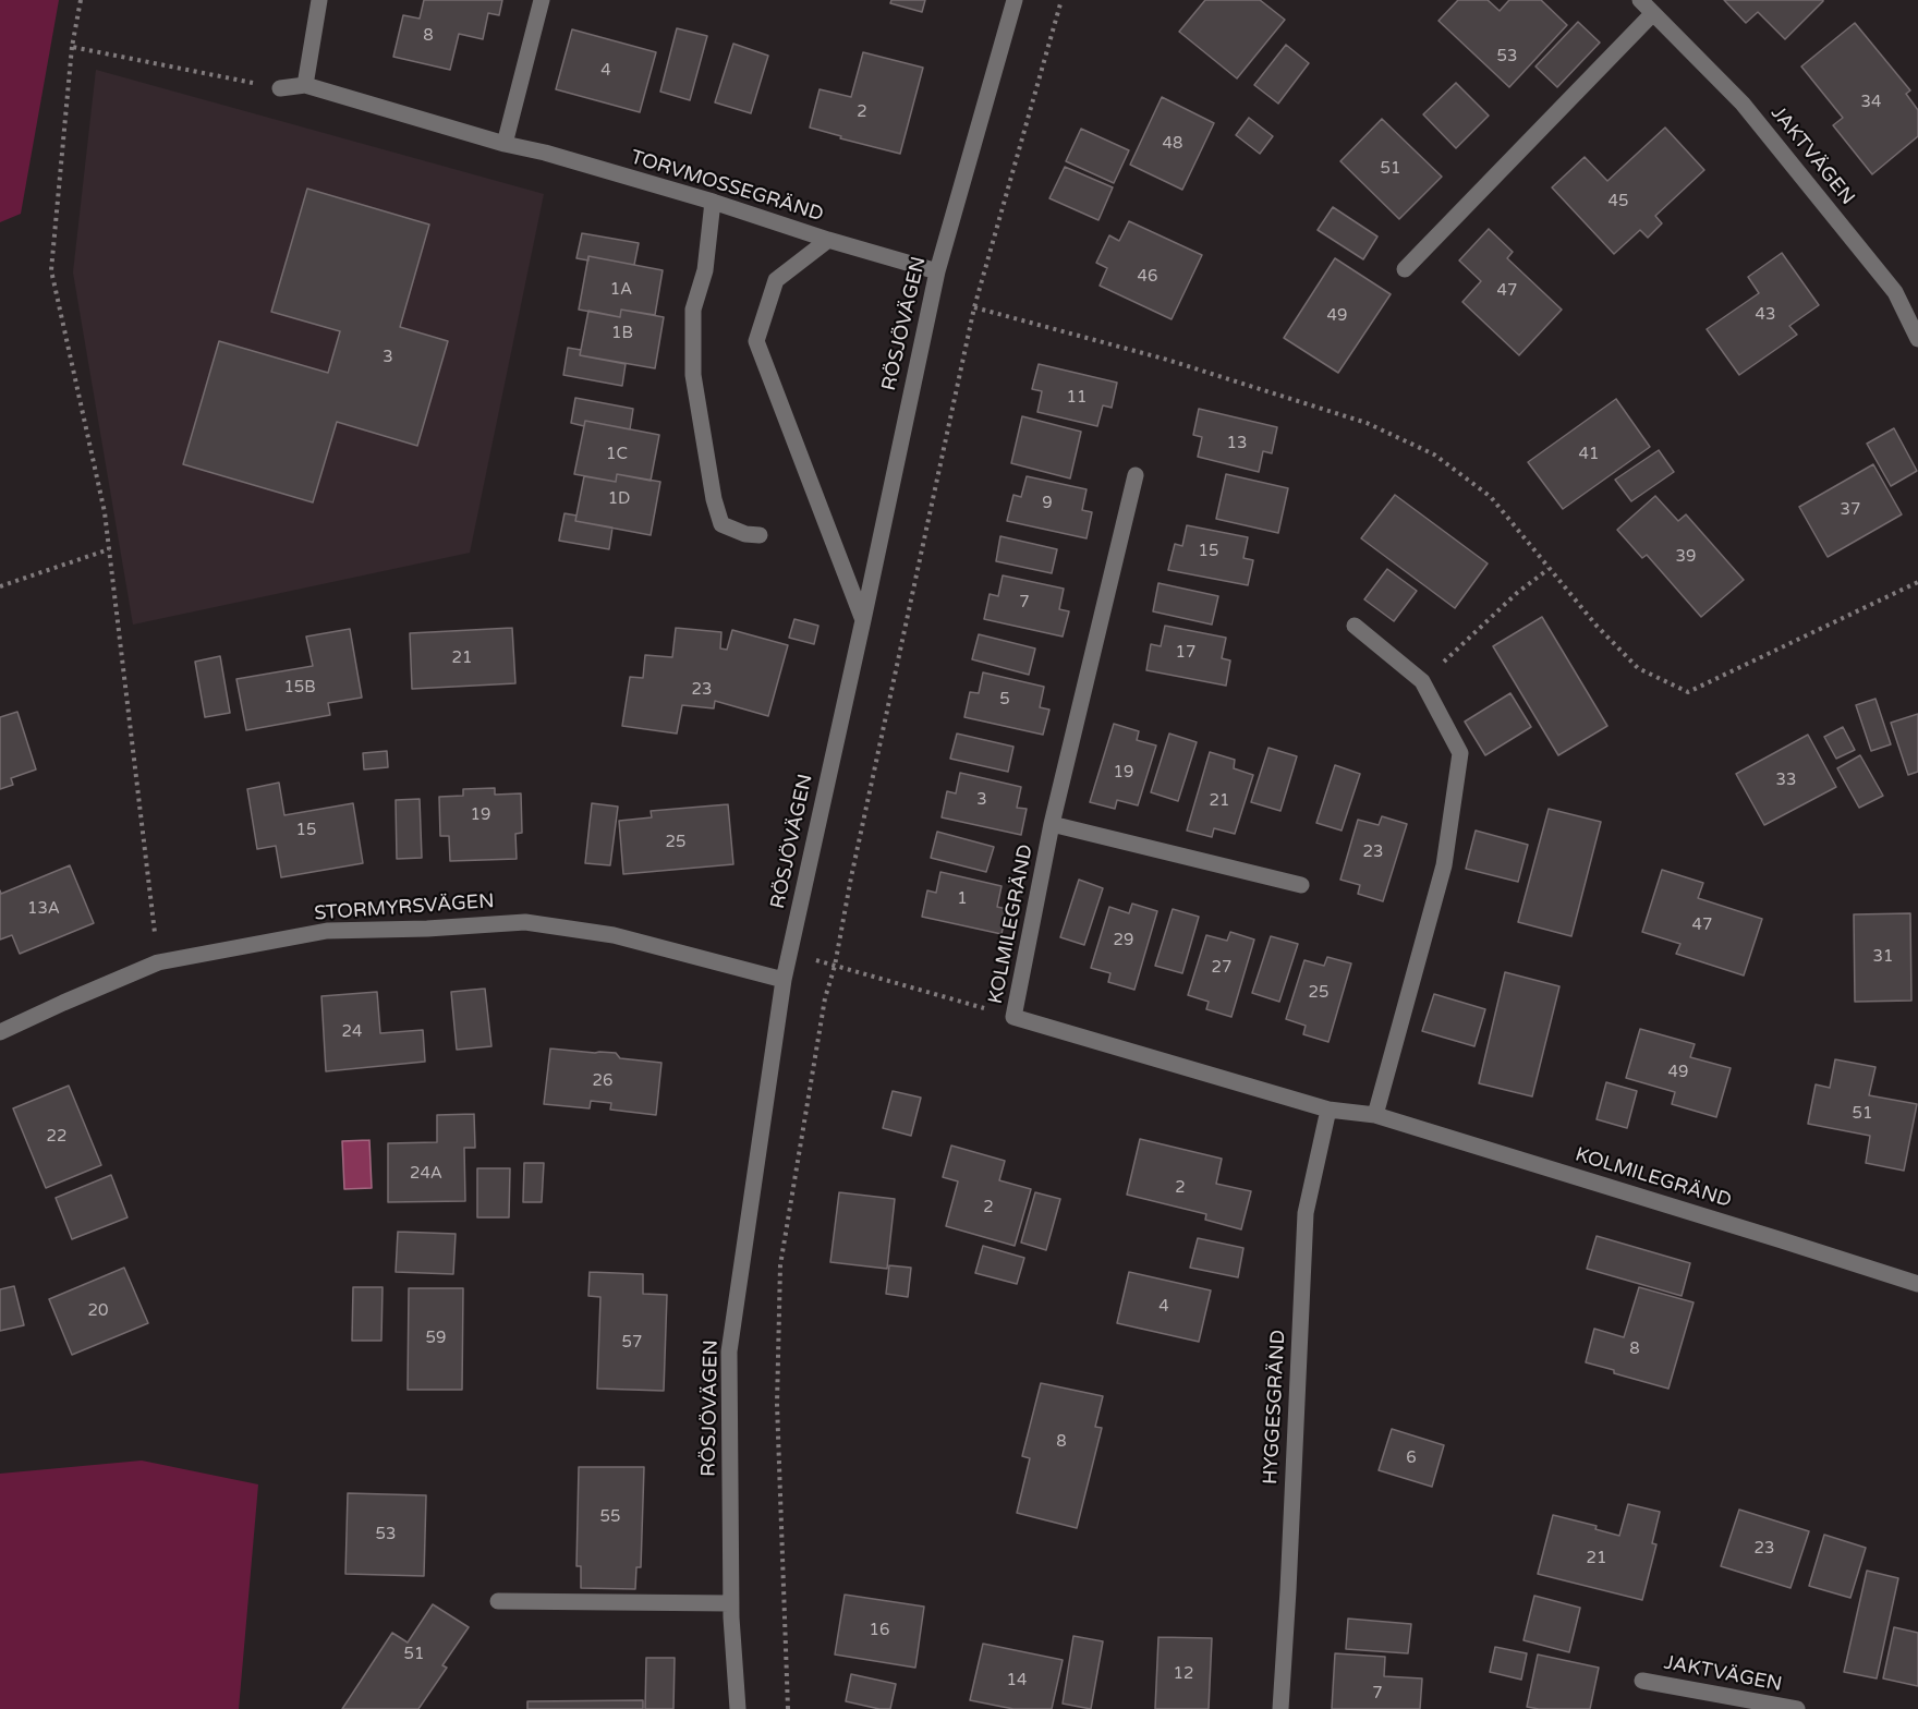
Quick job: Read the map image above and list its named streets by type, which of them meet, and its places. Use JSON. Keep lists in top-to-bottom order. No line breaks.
{"streets":{"street":["JAKTVÄGEN","TORVMOSSEGRÄND","RÖSJÖVÄGEN","STORMYRSVÄGEN","KOLMILEGRÄND","HYGGESGRÄND"]},"crossings":[["TORVMOSSEGRÄND","RÖSJÖVÄGEN"],["RÖSJÖVÄGEN","STORMYRSVÄGEN"],["KOLMILEGRÄND","HYGGESGRÄND"]],"house_numbers":["8","53","4","34","2","48","51","45","46","1A","47","43","49","1B","3","11","13","1C","41","1D","9","37","15","39","7","17","21","15B","23","5","19","33","3","21","19","15","25","23","1","13A","47","29","31","27","25","24","49","26","51","22","24A","2","2","4","20","59","57","8","8","6","55","53","23","21","16","51","12","14","7"]}
